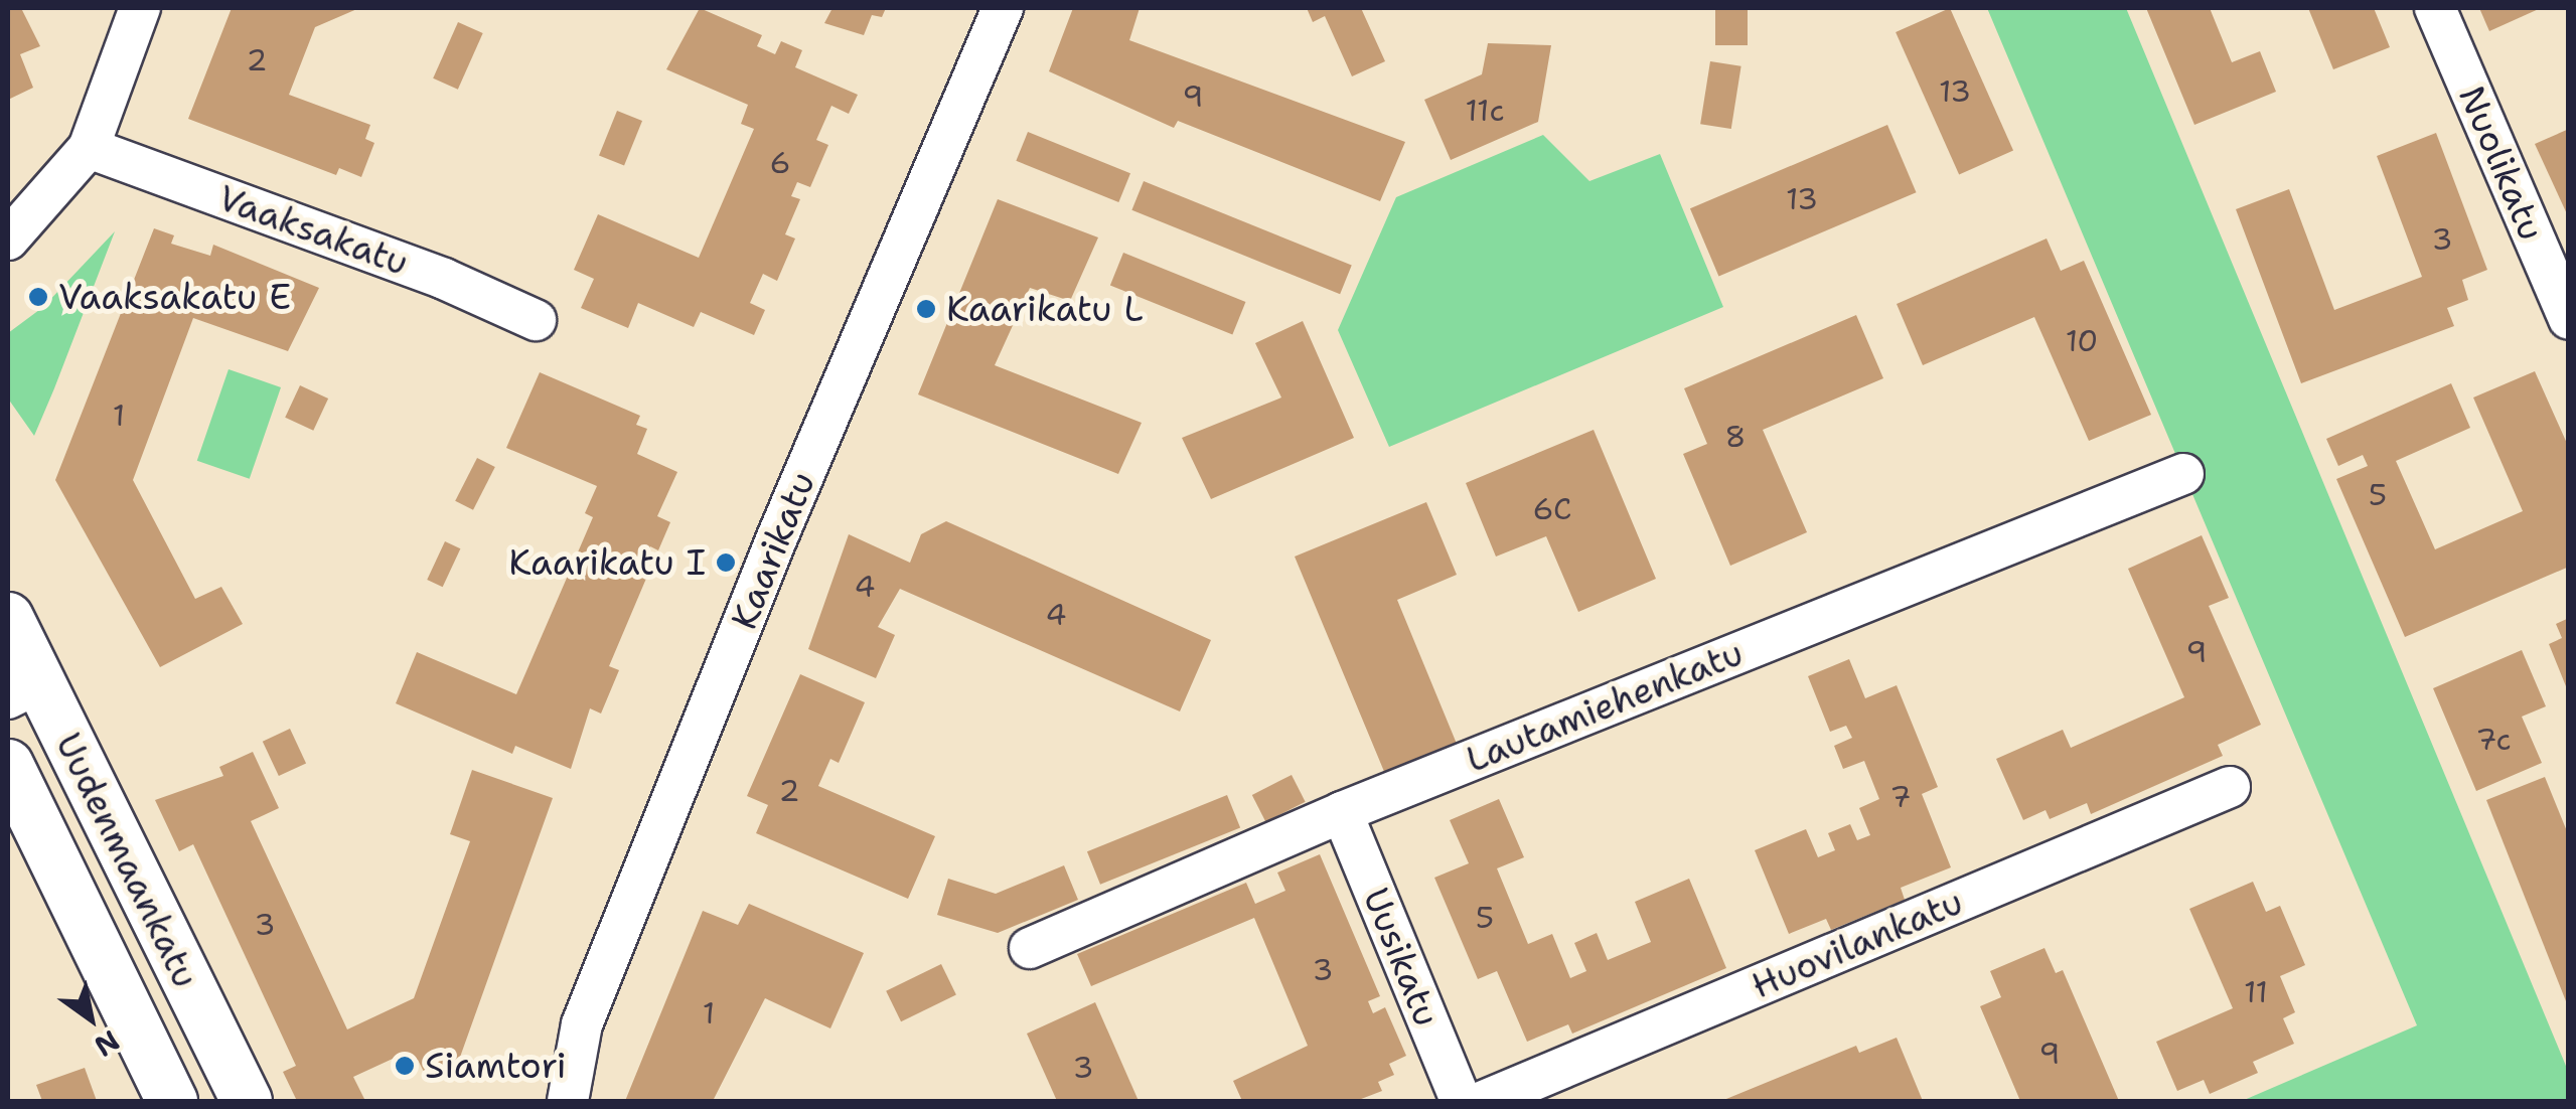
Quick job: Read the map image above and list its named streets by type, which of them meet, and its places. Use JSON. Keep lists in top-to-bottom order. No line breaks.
{"streets":{"main road":["Uudenmaankatu"],"street":["Nuolikatu","Vaaksakatu","Kaarikatu","Lautamiehenkatu","Huovilankatu","Uusikatu"]},"crossings":[["Lautamiehenkatu","Uusikatu"]],"places":["Vaaksakatu E","Kaarikatu L","Kaarikatu I","Siamtori"],"house_numbers":["2","13","9","11c","6","13","3","10","1","8","5","6C","4","4","9","7c","2","7","5","3","3","11","1","9","3"],"north":"bottom right"}
